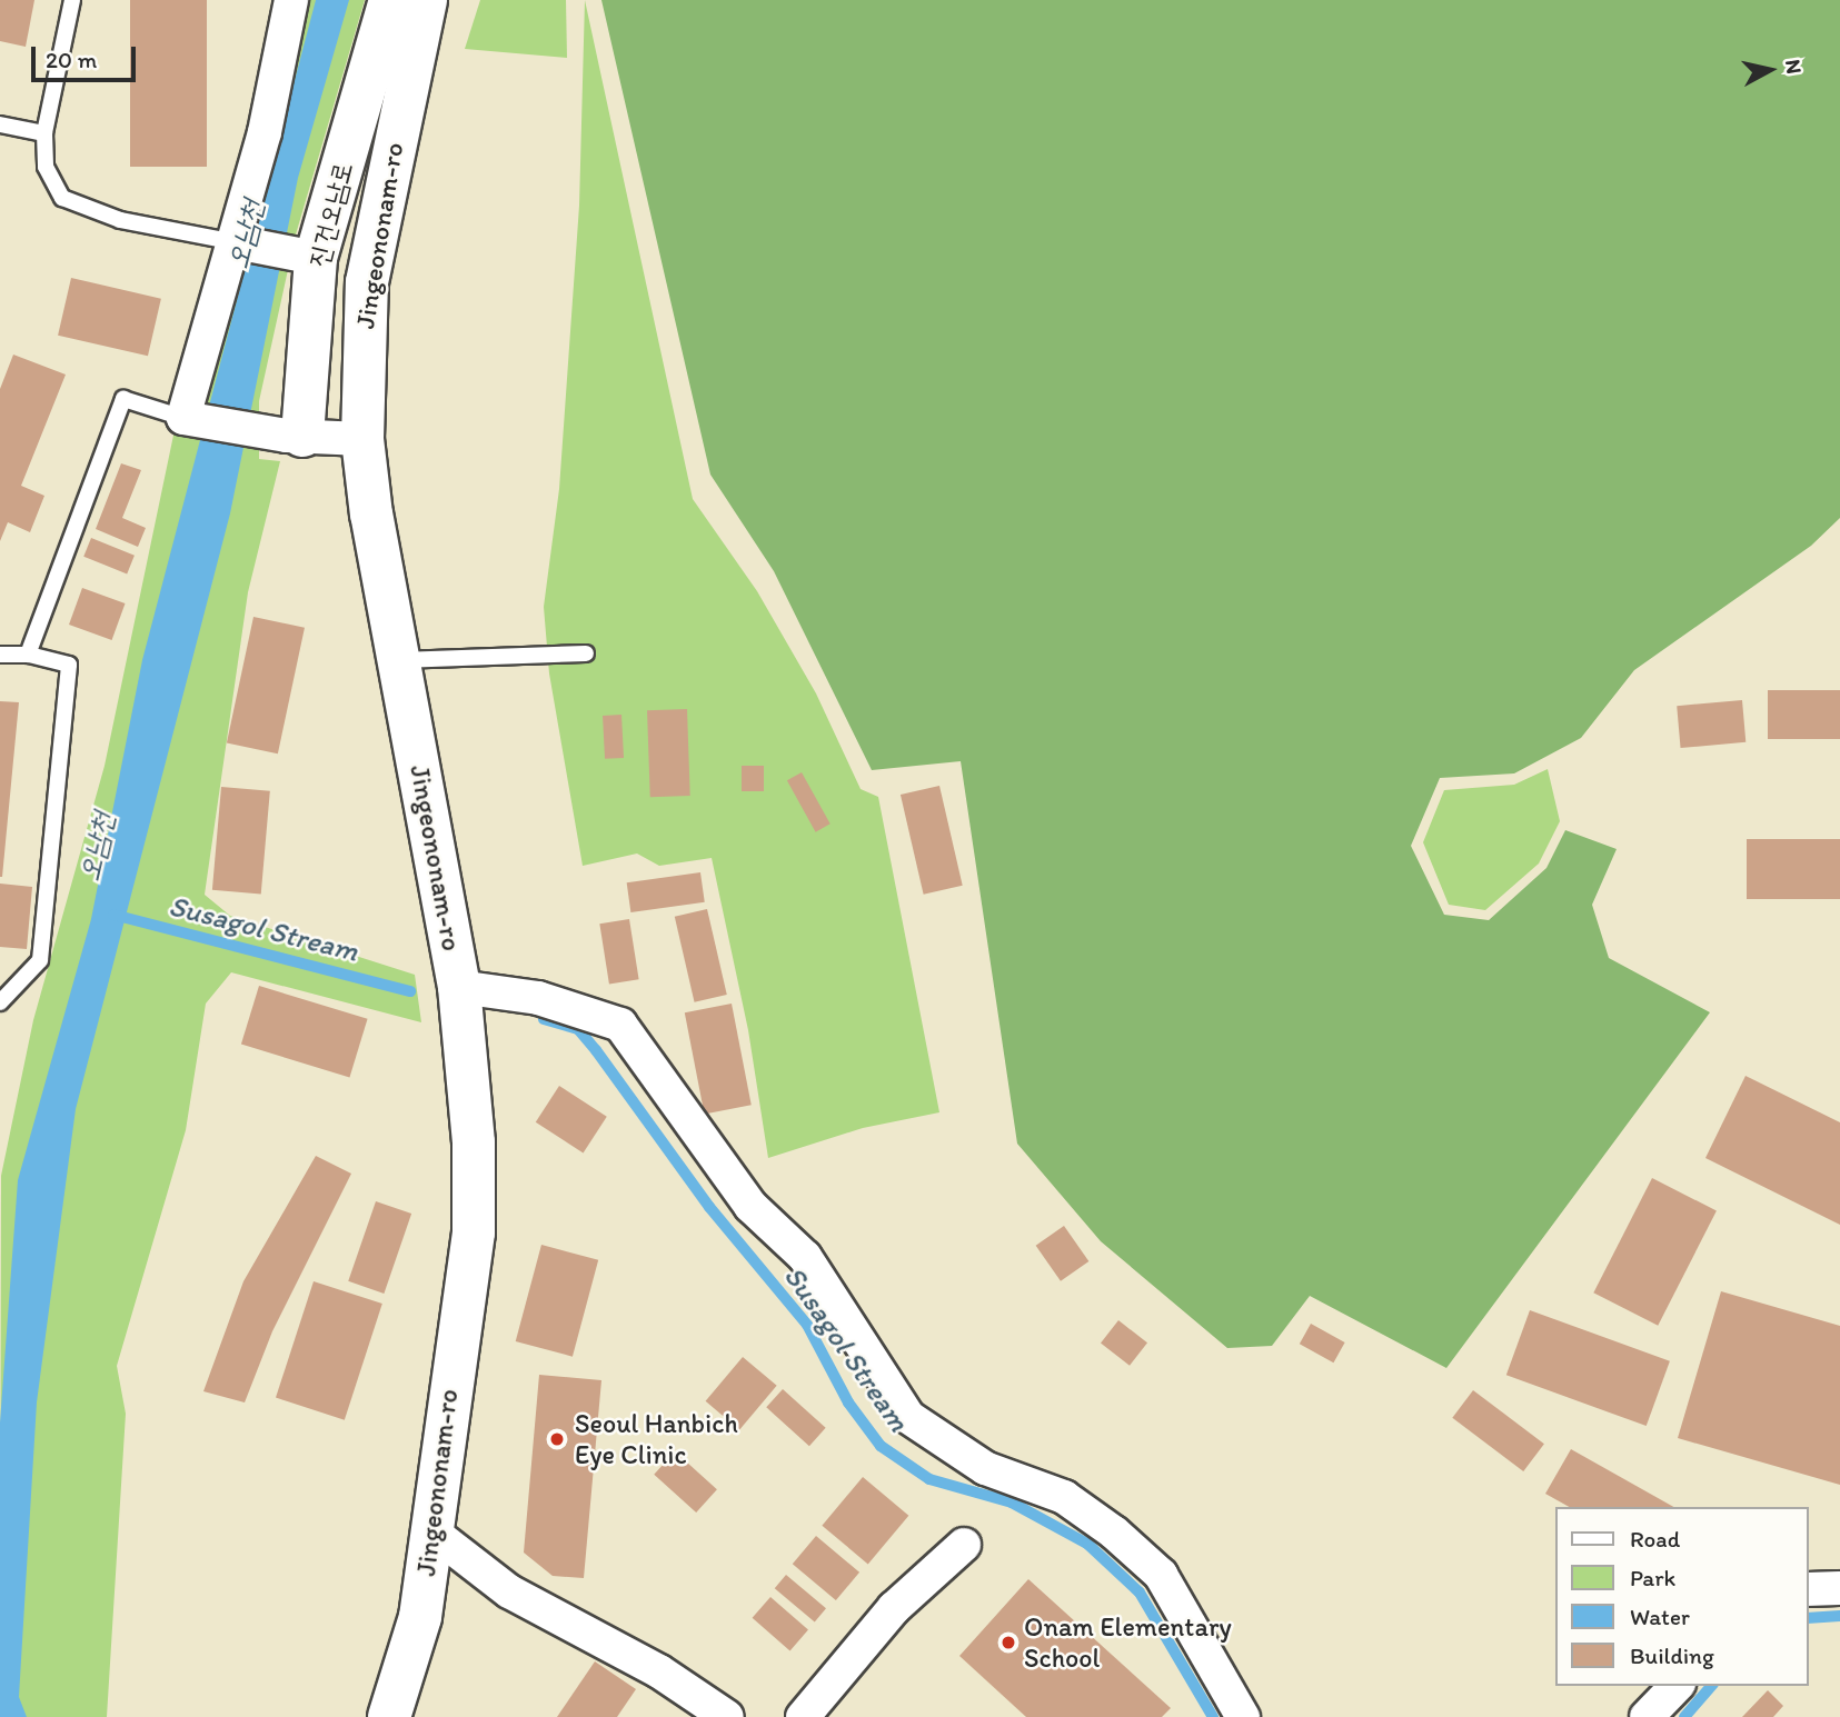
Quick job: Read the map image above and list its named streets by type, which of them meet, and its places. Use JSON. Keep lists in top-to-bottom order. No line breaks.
{"streets":{"main road":["진건오남로","Jingeononam-ro"]},"water":["오남천","Susagol Stream"],"places":["Seoul Hanbich Eye Clinic","Onam Elementary School"],"legend":["Road","Park","Water","Building"],"scale_bar":"20 m","north":"right"}
